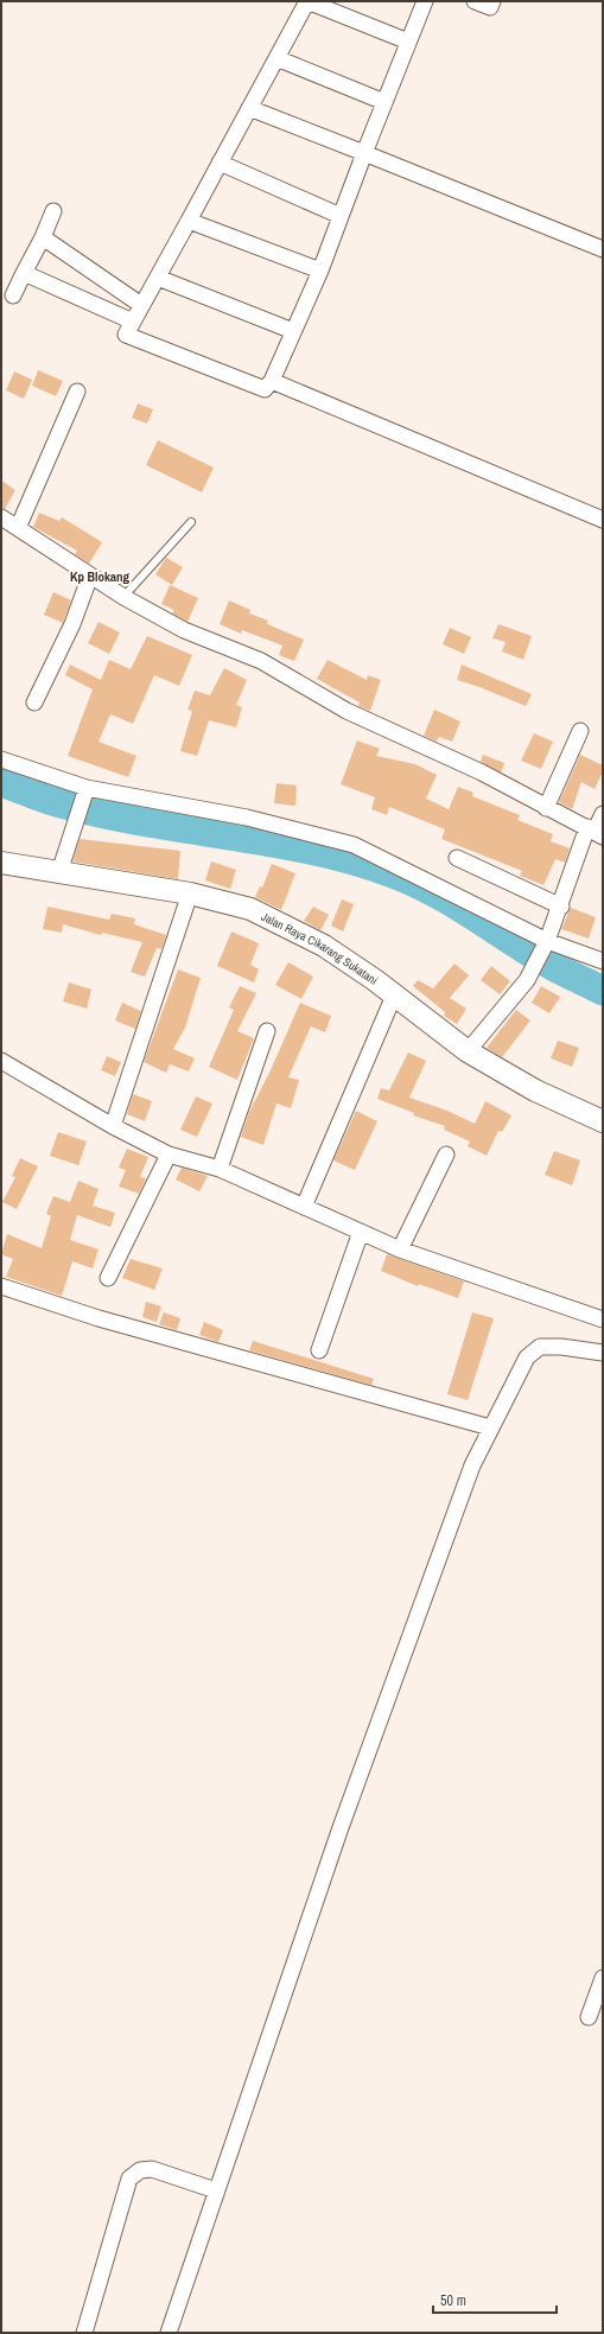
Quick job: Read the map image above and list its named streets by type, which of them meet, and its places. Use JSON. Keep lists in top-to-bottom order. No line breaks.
{"streets":{"main road":["Jalan Raya Cikarang Sukatani"]},"districts":["Kp Blokang"],"scale_bar":"50 m"}
